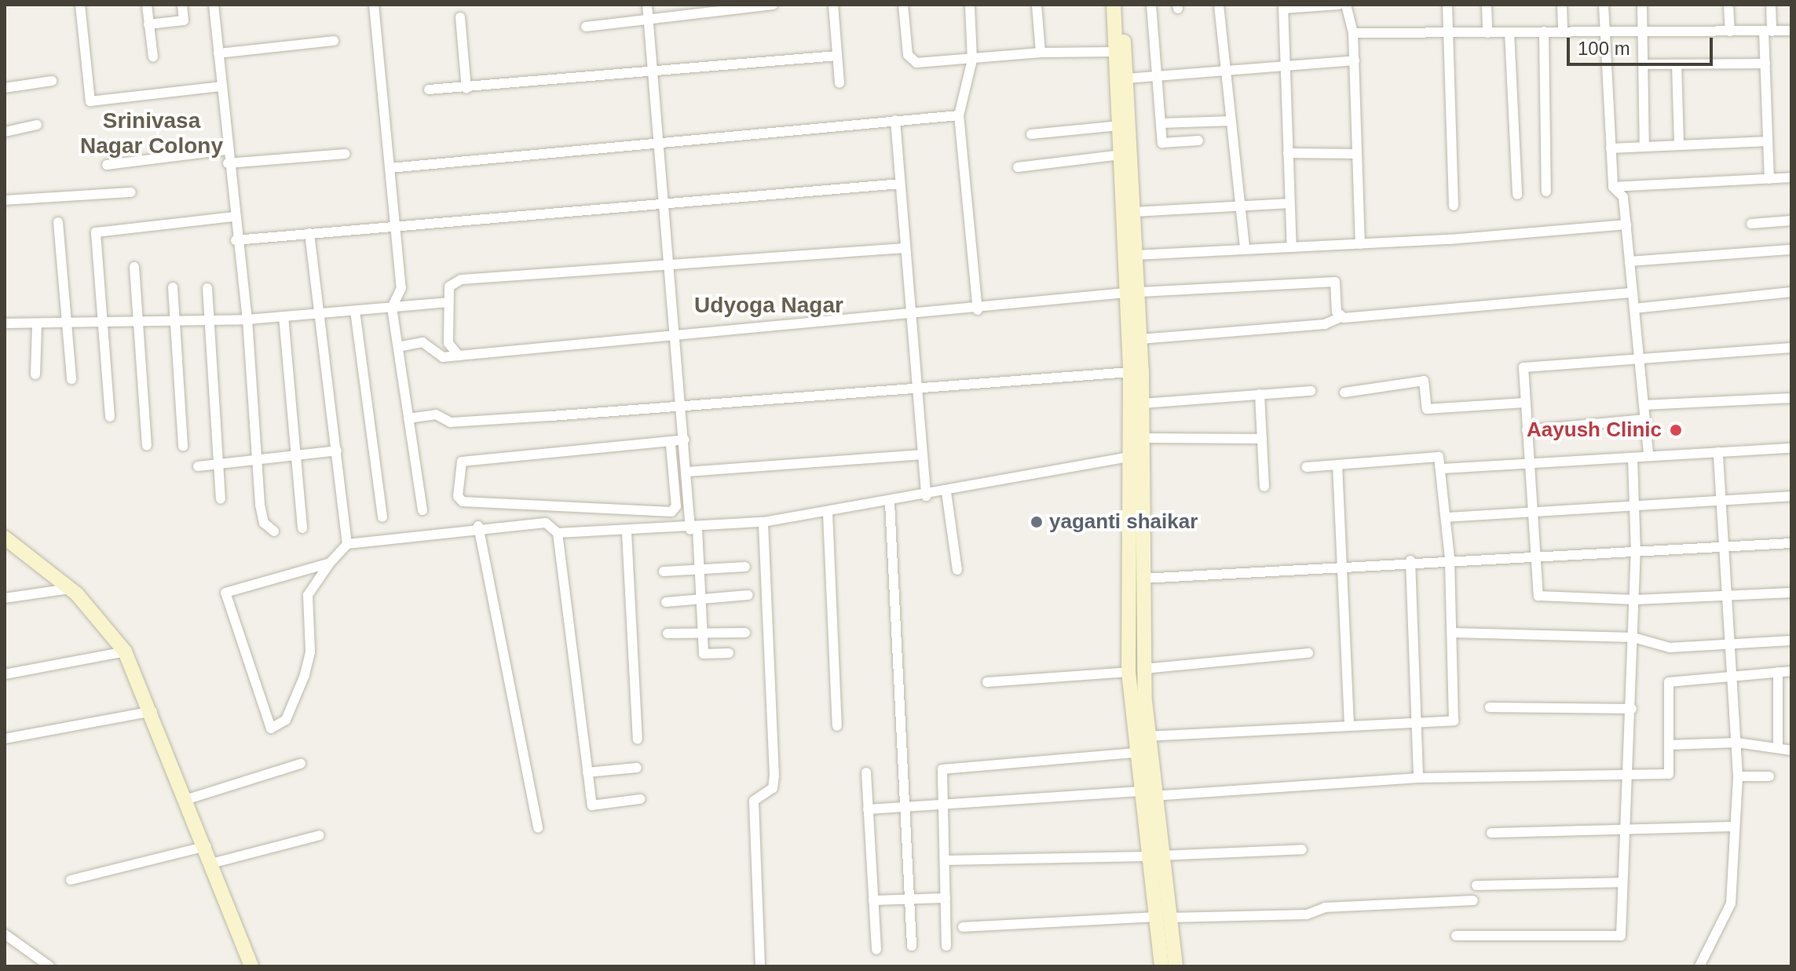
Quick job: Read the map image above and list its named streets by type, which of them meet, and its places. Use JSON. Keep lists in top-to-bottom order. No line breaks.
{"districts":["Srinivasa Nagar Colony","Udyoga Nagar"],"places":["Aayush Clinic","yaganti shaikar"],"scale_bar":"100 m"}
